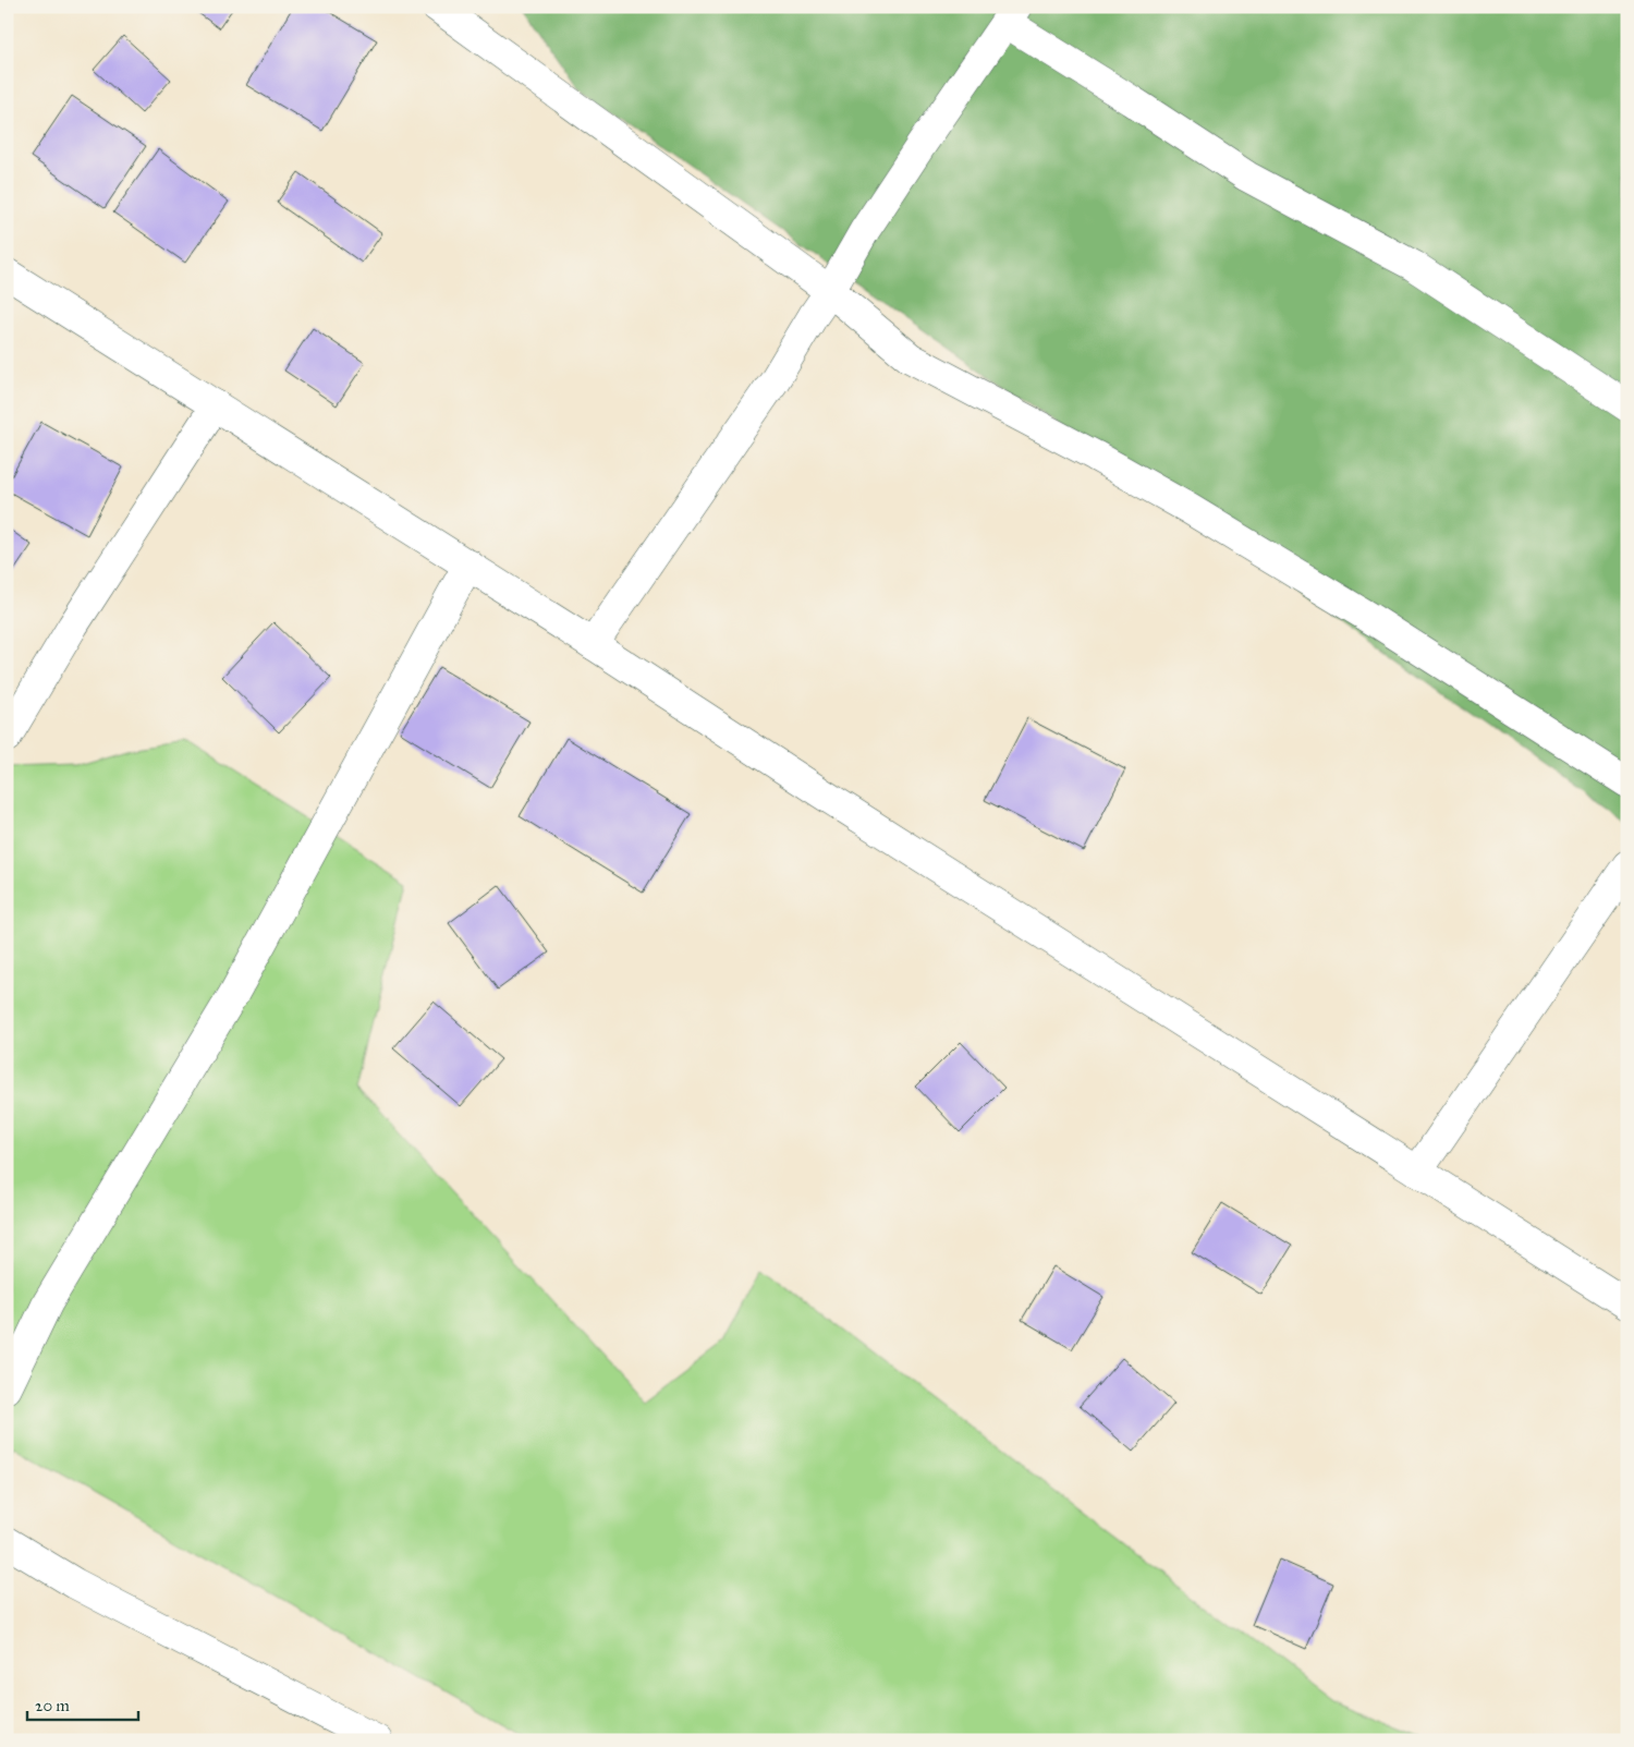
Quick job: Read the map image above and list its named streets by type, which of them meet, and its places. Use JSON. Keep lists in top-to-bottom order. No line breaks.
{"scale_bar":"20 m"}
